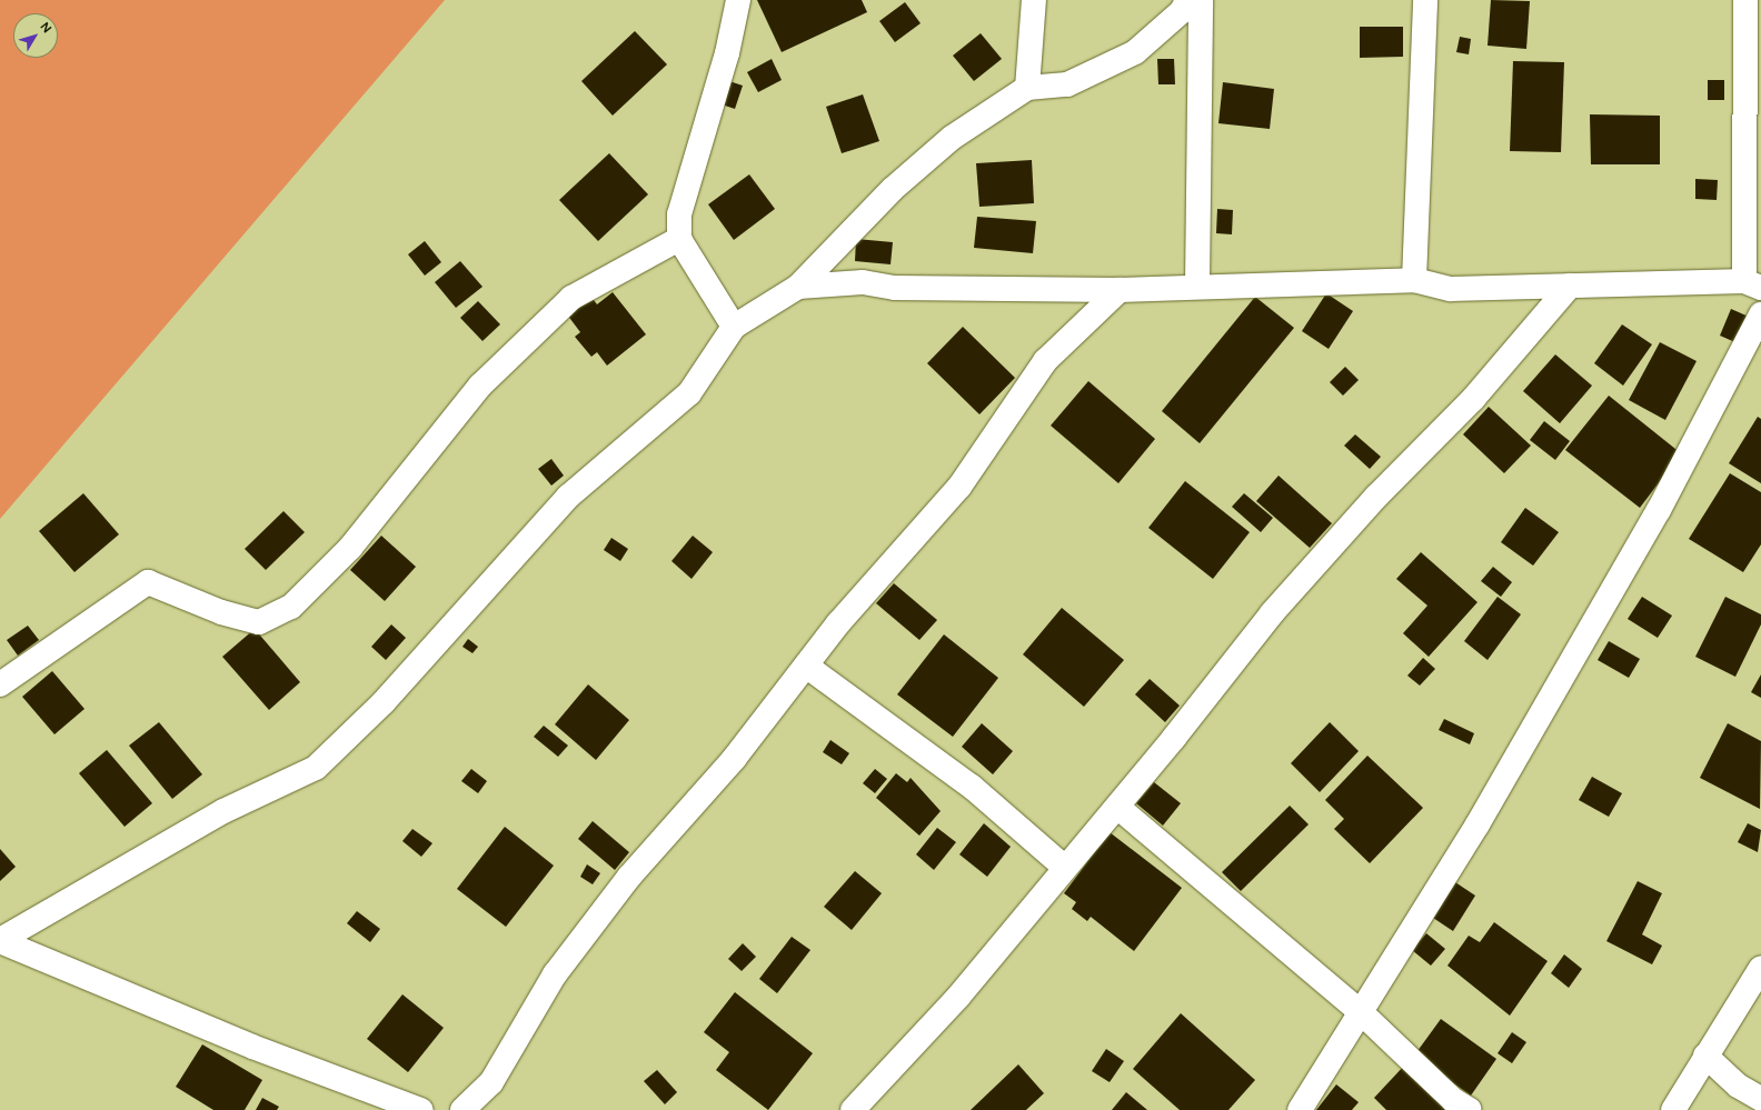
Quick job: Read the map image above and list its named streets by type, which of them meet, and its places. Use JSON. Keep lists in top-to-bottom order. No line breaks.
{"north":"top right"}
